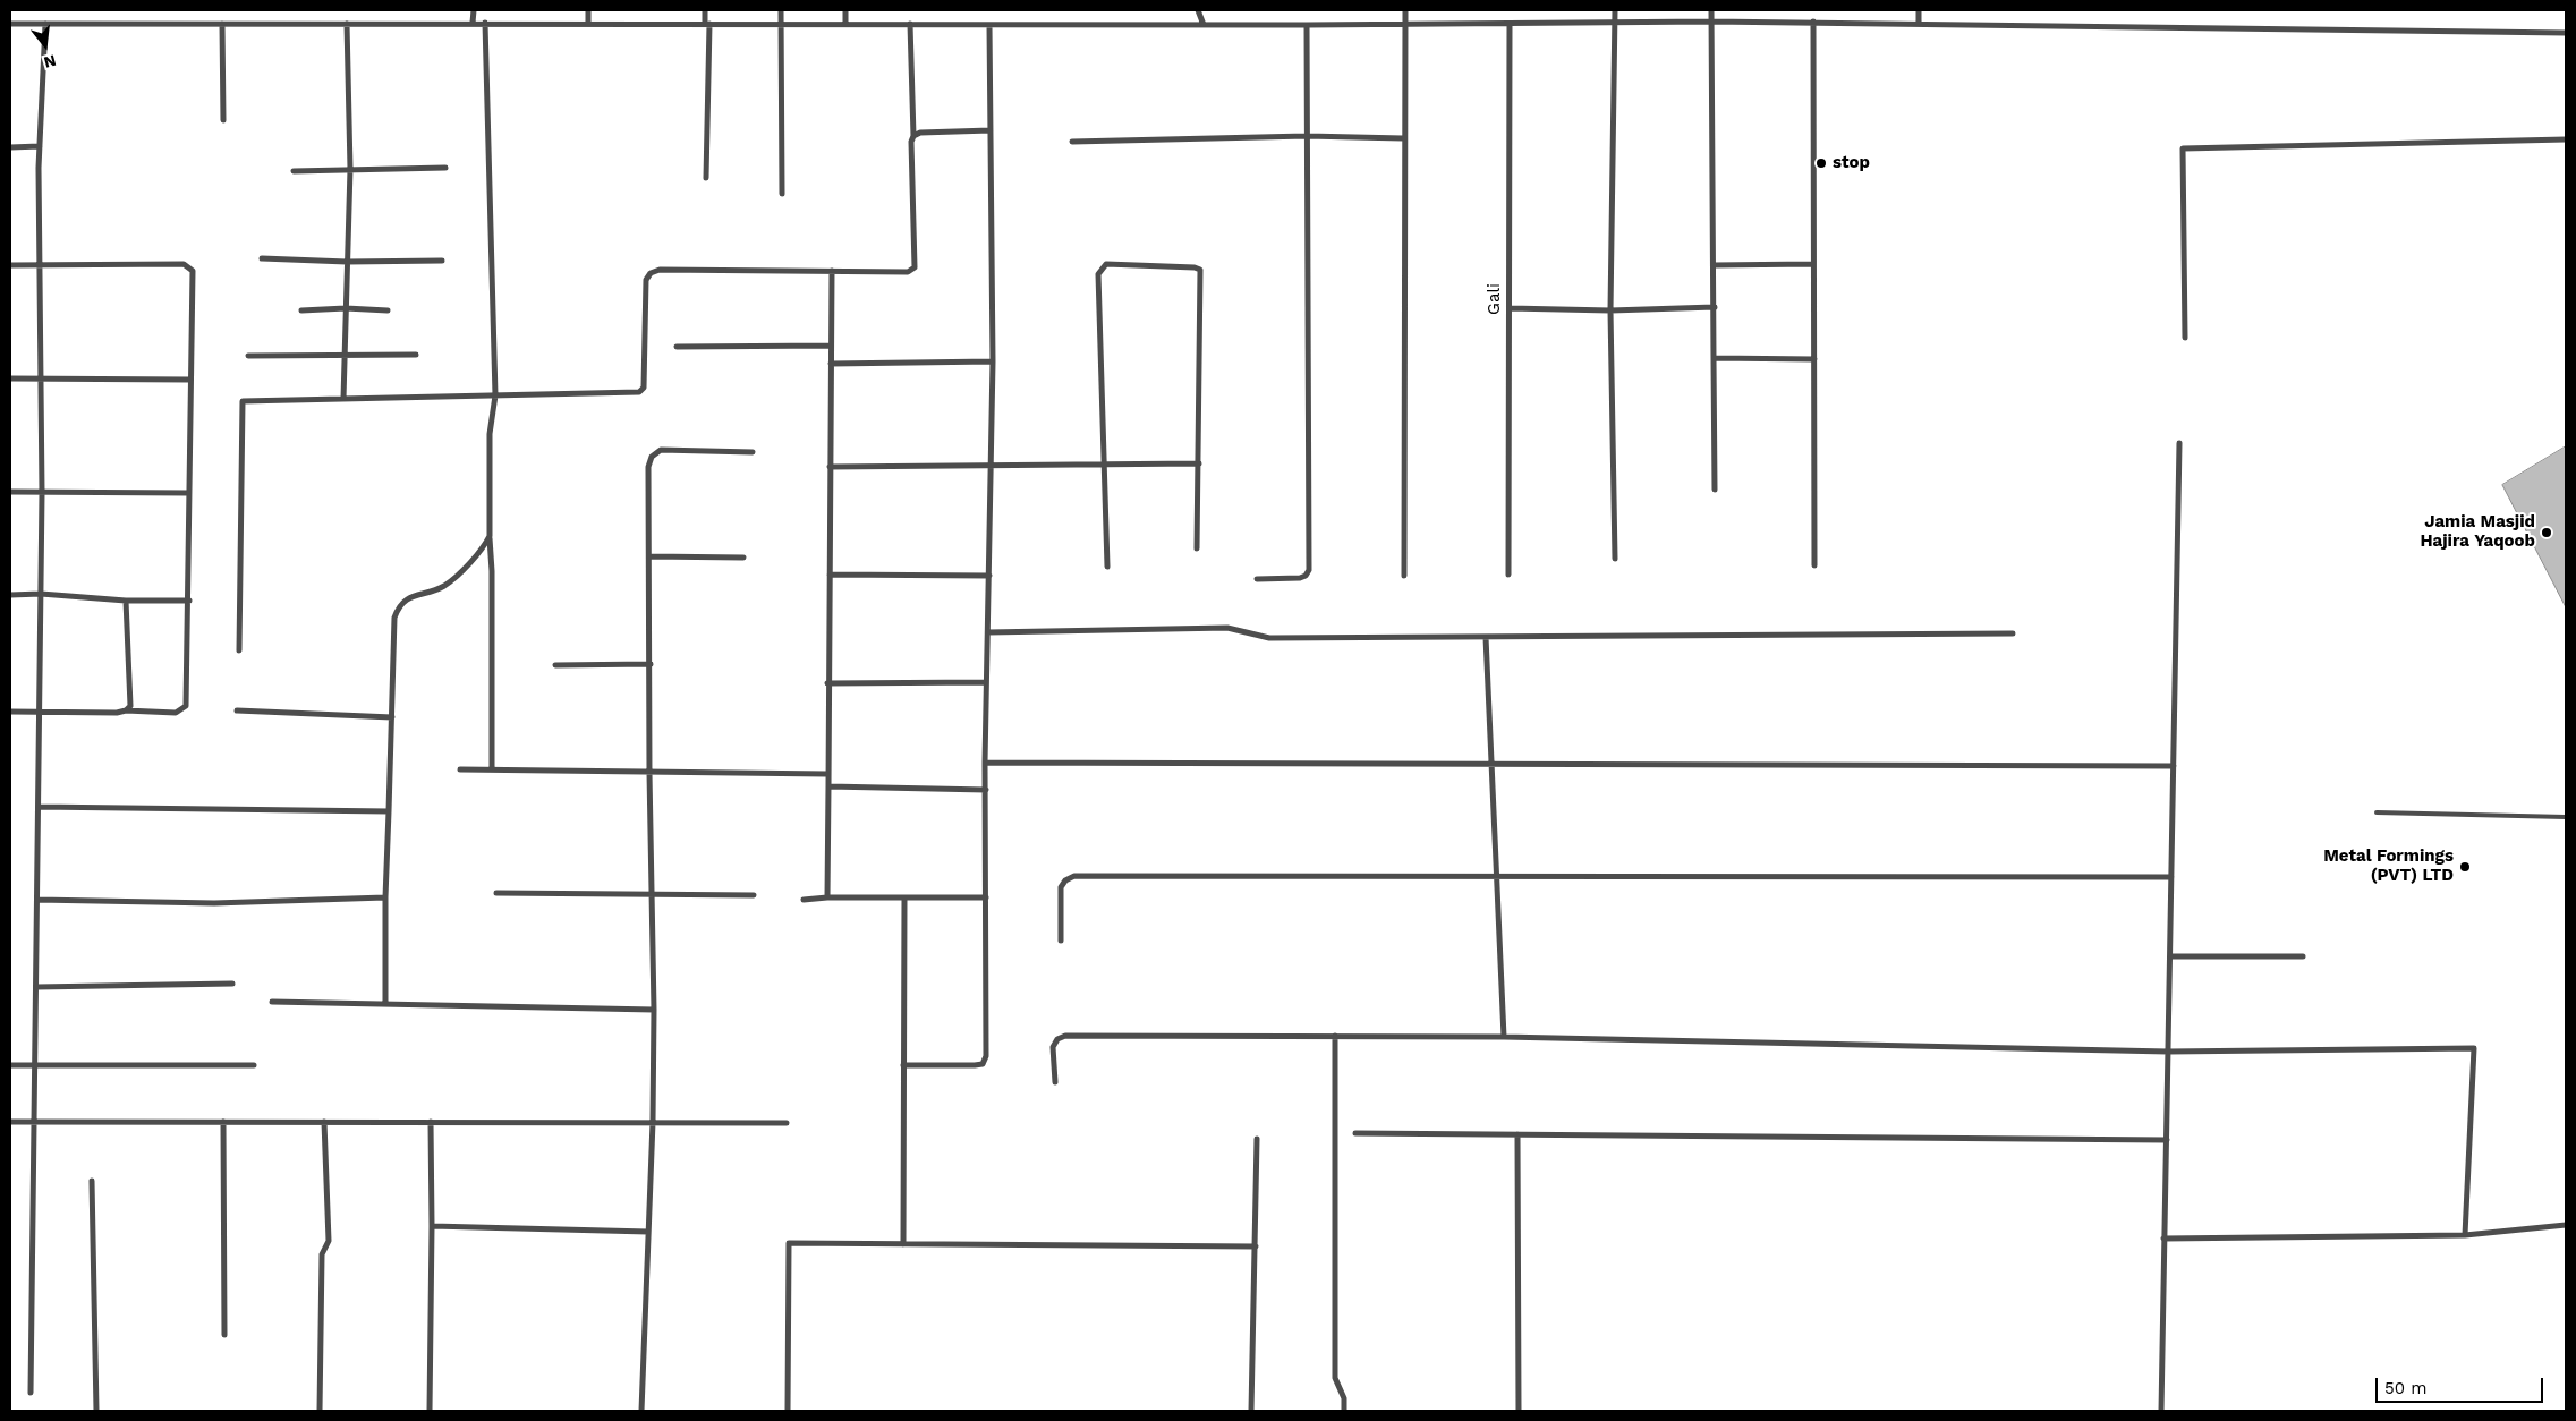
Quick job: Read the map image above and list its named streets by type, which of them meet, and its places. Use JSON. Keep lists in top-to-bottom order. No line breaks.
{"streets":{"street":["Gali"]},"places":["stop","Jamia Masjid Hajira Yaqoob","Metal Formings (PVT) LTD"],"scale_bar":"50 m","north":"bottom"}
